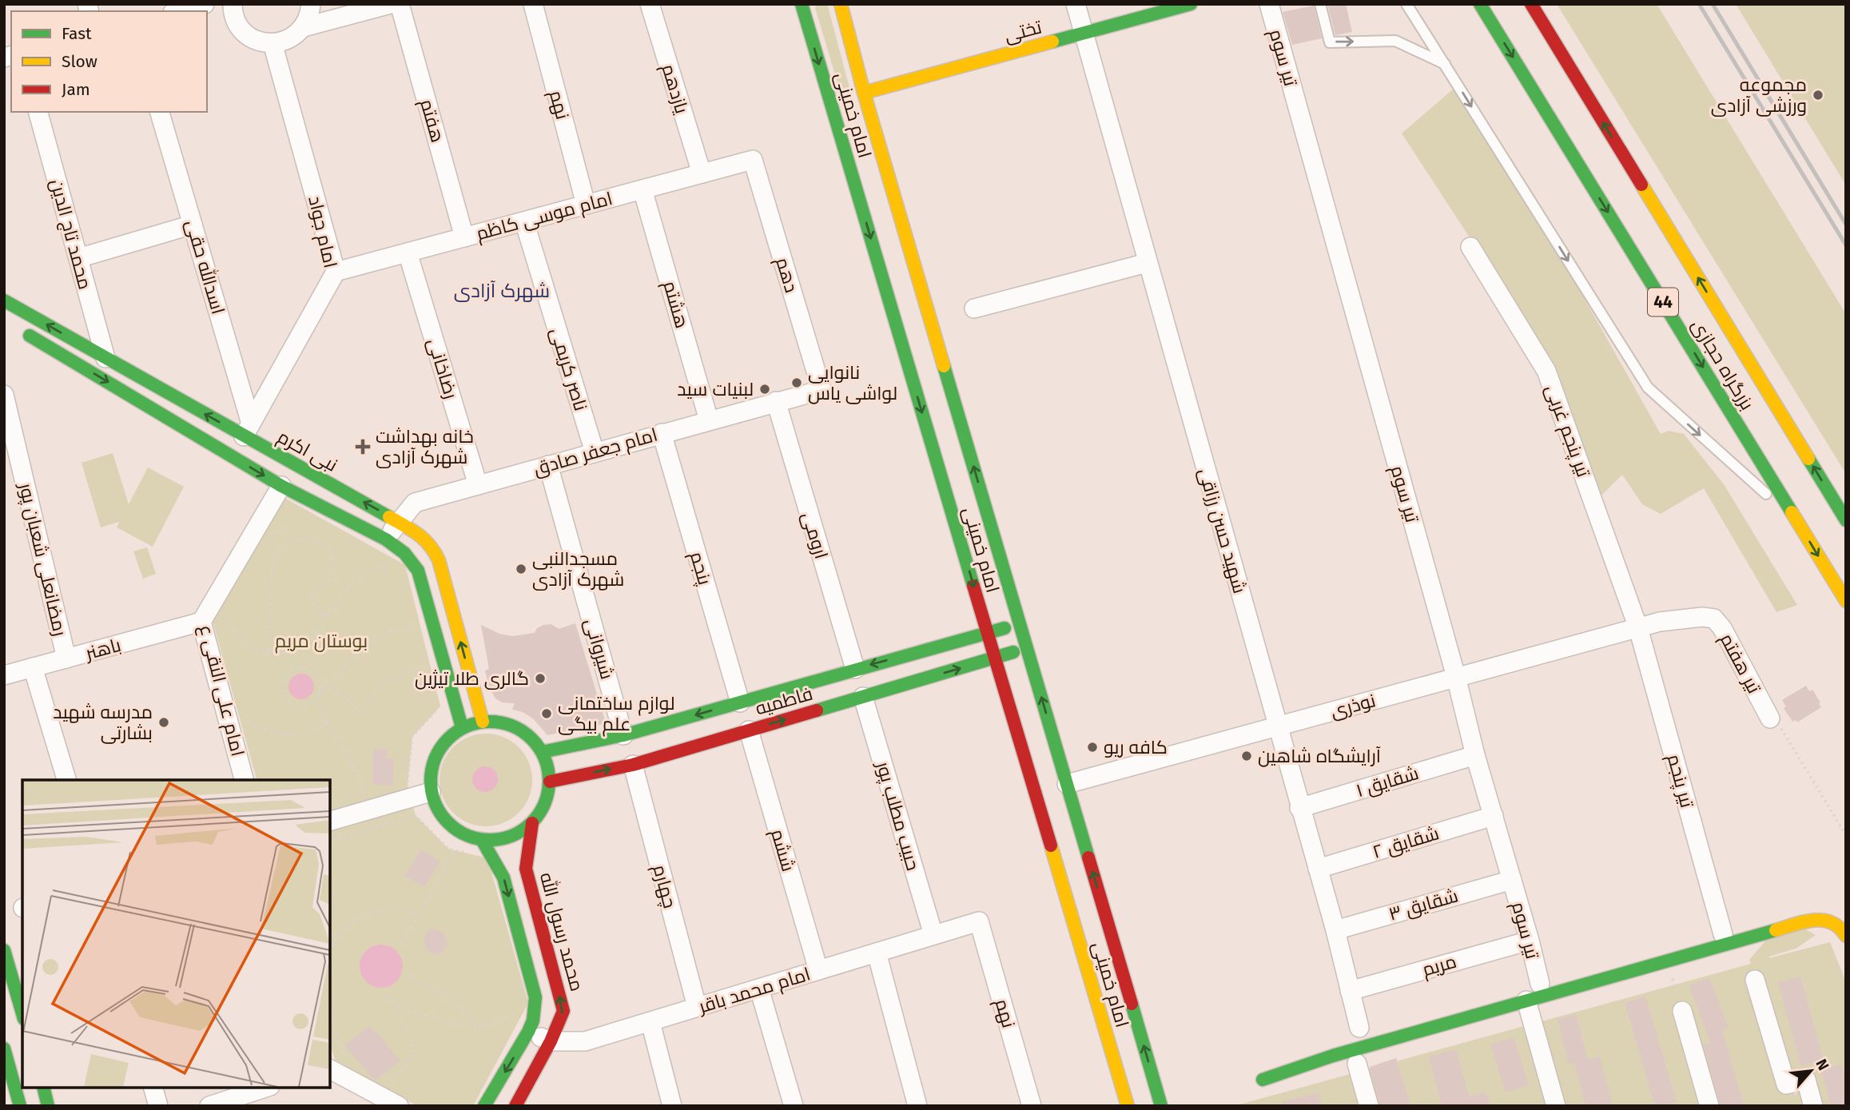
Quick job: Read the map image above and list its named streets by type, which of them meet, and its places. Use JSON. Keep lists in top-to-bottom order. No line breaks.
{"streets":{"main road":["تختی","امام خمینی","44","بزرگراه حجازی","نبی اکرم","فاطمیه","محمد رسول الله"],"street":["تیر سوم","یازدهم","نهم","هفتم","امام موسی کاظم","امام جواد","محمد تاج الدین","اسدالله حقی","دهم","هشتم","رضاخانی","ناصر کریمی","تیر پنجم غربی","امام جعفر صادق","شهید حسن رزاقی","ارومی","رمضانعلی شعبان پور","پنجم","باهنر","شیروانی","تیر هفتم","امام علی النقی ع","نوذری","تیر پنجم","شقایق ۱","حبیب مطلب پور","شقایق ۲","ششم","چهارم","شقایق ۳","مریم","امام محمد باقر"]},"crossings":[["تختی","امام خمینی"],["تختی","شهید حسن رزاقی"],["تیر سوم","نوذری"],["تیر سوم","شقایق ۱"],["تیر سوم","شقایق ۲"],["تیر سوم","شقایق ۳"],["تیر سوم","مریم"],["یازدهم","امام موسی کاظم"],["نهم","امام موسی کاظم"],["نهم","امام محمد باقر"],["امام خمینی","فاطمیه"],["امام خمینی","نوذری"],["هفتم","امام موسی کاظم"],["امام موسی کاظم","امام جواد"],["امام موسی کاظم","دهم"],["امام موسی کاظم","هشتم"],["امام موسی کاظم","رضاخانی"],["امام موسی کاظم","ناصر کریمی"],["امام جواد","اسدالله حقی"],["امام جواد","نبی اکرم"],["محمد تاج الدین","نبی اکرم"],["اسدالله حقی","نبی اکرم"],["دهم","امام جعفر صادق"],["هشتم","امام جعفر صادق"],["رضاخانی","امام جعفر صادق"],["ناصر کریمی","امام جعفر صادق"],["تیر پنجم غربی","تیر هفتم"],["تیر پنجم غربی","نوذری"],["تیر پنجم غربی","تیر پنجم"],["نبی اکرم","امام جعفر صادق"],["نبی اکرم","فاطمیه"],["نبی اکرم","محمد رسول الله"],["امام جعفر صادق","ارومی"],["امام جعفر صادق","پنجم"],["امام جعفر صادق","شیروانی"],["شهید حسن رزاقی","نوذری"],["شهید حسن رزاقی","شقایق ۱"],["شهید حسن رزاقی","شقایق ۲"],["شهید حسن رزاقی","شقایق ۳"],["شهید حسن رزاقی","مریم"],["ارومی","فاطمیه"],["رمضانعلی شعبان پور","باهنر"],["پنجم","فاطمیه"],["باهنر","امام علی النقی ع"],["شیروانی","فاطمیه"],["تیر هفتم","نوذری"],["تیر هفتم","تیر پنجم"],["فاطمیه","حبیب مطلب پور"],["فاطمیه","ششم"],["فاطمیه","چهارم"],["فاطمیه","محمد رسول الله"],["نوذری","تیر پنجم"],["حبیب مطلب پور","امام محمد باقر"],["ششم","امام محمد باقر"],["چهارم","امام محمد باقر"],["محمد رسول الله","امام محمد باقر"]],"districts":["شهرک آزادی"],"parks":["بوستان مریم"],"places":{"other":["مجموعه ورزشی آزادی","نانوایی لواشی یاس","لبنیات سید","مسجدالنبی شهرک آزادی","گالری طلا تیژین","لوازم ساختمانی علم بیگی","مدرسه شهید بشارتی","کافه ریو","آرایشگاه شاهین"],"health":["خانه بهداشت شهرک آزادی"]},"legend":["Fast","Slow","Jam"],"north":"top right"}
